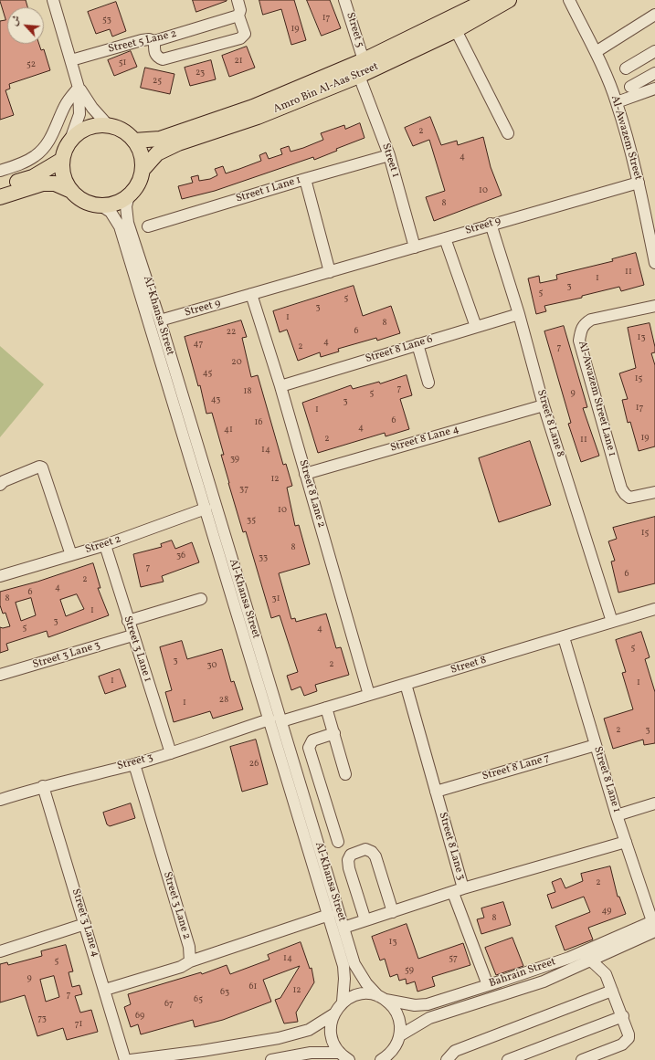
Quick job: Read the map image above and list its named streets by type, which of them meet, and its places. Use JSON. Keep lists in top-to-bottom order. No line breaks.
{"streets":{"main road":["Amro Bin Al-Aas Street"],"street":["Street 5","Street 5 Lane 2","Al-Awazem Street","Street 1","Street 1 Lane 1","Street 9","Al-Khansa Street","Street 8 Lane 6","Al-Awazem Street Lane 1","Street 8 Lane 8","Street 8 Lane 4","Street 8 Lane 2","Street 2","Street 3 Lane 1","Street 3 Lane 3","Street 8","Street 3","Street 8 Lane 7","Street 8 Lane 1","Street 8 Lane 3","Street 3 Lane 2","Street 3 Lane 4","Bahrain Street"]},"crossings":[["Street 5","Amro Bin Al-Aas Street"],["Amro Bin Al-Aas Street","Street 1"],["Amro Bin Al-Aas Street","Al-Khansa Street"],["Al-Awazem Street","Street 9"],["Street 1","Street 1 Lane 1"],["Street 1","Street 9"],["Street 9","Al-Khansa Street"],["Street 9","Street 8 Lane 8"],["Street 9","Street 8 Lane 2"],["Al-Khansa Street","Street 2"],["Al-Khansa Street","Street 8"],["Al-Khansa Street","Street 3"],["Al-Khansa Street","Bahrain Street"],["Street 8 Lane 6","Street 8 Lane 8"],["Street 8 Lane 6","Street 8 Lane 2"],["Street 8 Lane 8","Street 8 Lane 4"],["Street 8 Lane 8","Street 8"],["Street 8 Lane 4","Street 8 Lane 2"],["Street 8 Lane 2","Street 8"],["Street 2","Street 3 Lane 1"],["Street 3 Lane 1","Street 3 Lane 3"],["Street 3 Lane 1","Street 3"],["Street 8","Street 8 Lane 1"],["Street 8","Street 8 Lane 3"],["Street 3","Street 3 Lane 2"],["Street 3","Street 3 Lane 4"],["Street 8 Lane 7","Street 8 Lane 1"],["Street 8 Lane 7","Street 8 Lane 3"],["Street 8 Lane 1","Street 8 Lane 3"],["Street 8 Lane 1","Bahrain Street"]],"house_numbers":["17","53","19","21","51","52","23","25","2","4","10","8","11","1","3","5","5","3","1","8","6","22","13","4","47","2","7","20","45","15","7","18","5","9","43","3","17","1","6","16","4","41","19","2","11","14","39","12","37","10","35","15","8","36","33","7","6","2","4","6","8","31","1","3","5","4","5","3","2","30","1","1","28","1","2","3","26","2","49","8","13","14","57","5","59","9","61","12","63","7","65","67","69","73","71"],"north":"top left"}
